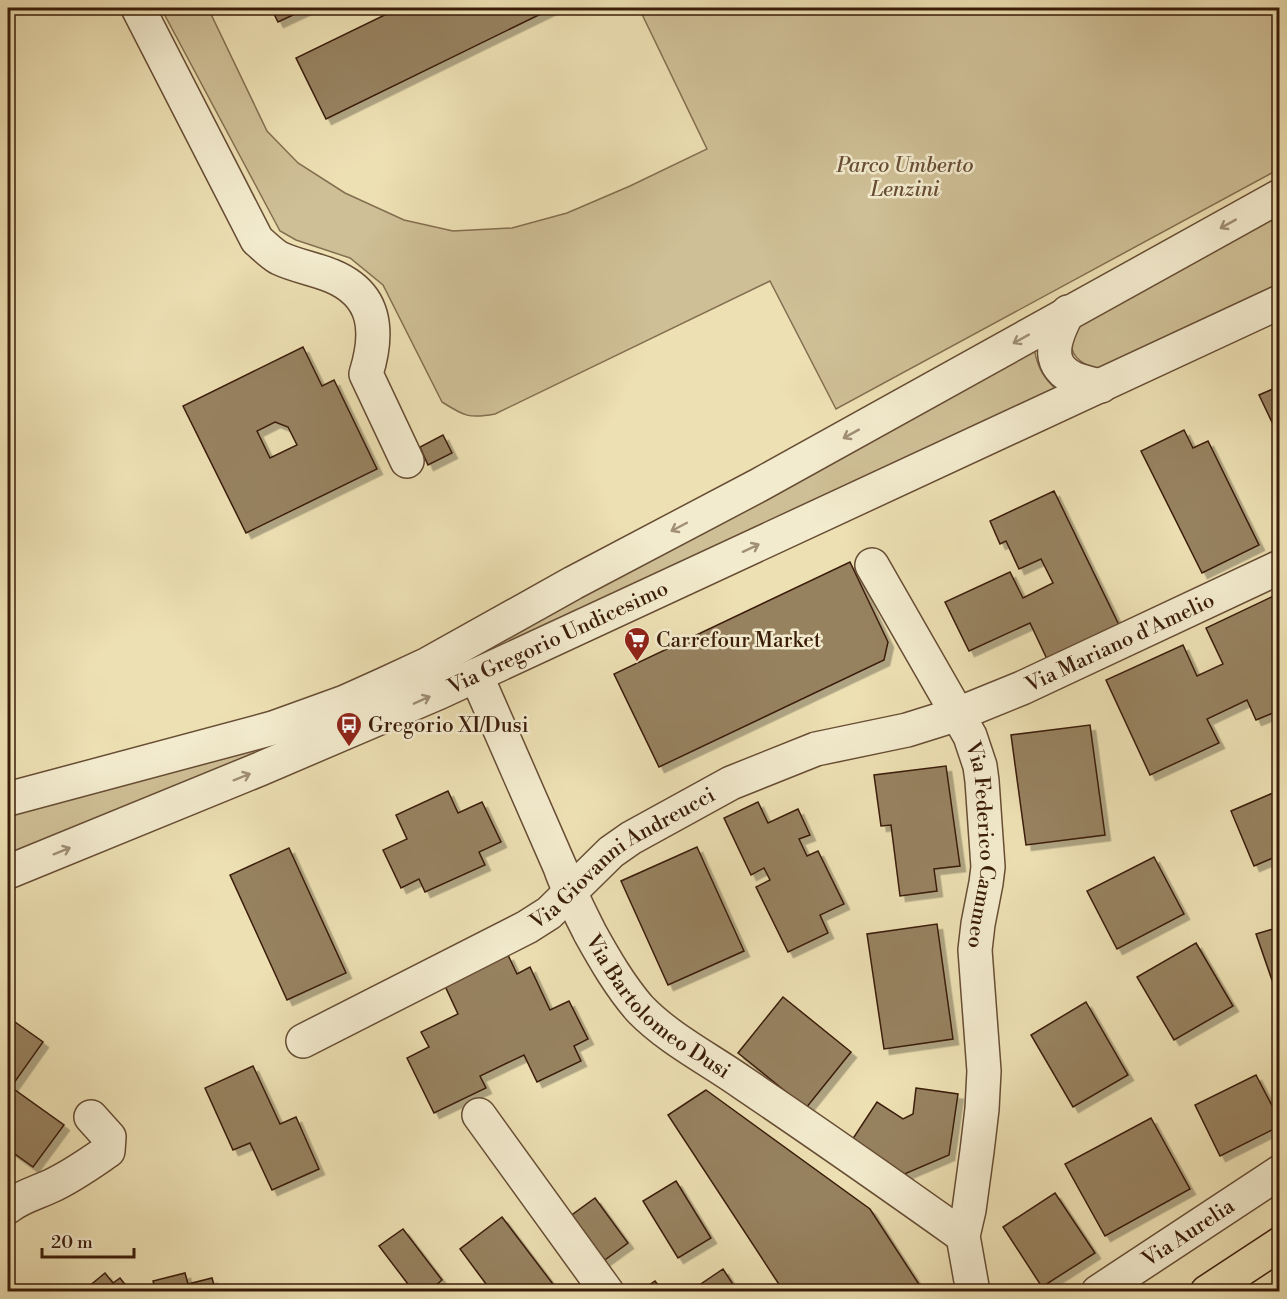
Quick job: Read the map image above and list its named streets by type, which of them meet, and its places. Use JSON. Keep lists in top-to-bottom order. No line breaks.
{"streets":{"street":["Via Gregorio Undicesimo","Via Mariano d'Amelio","Via Federico Cammeo","Via Giovanni Andreucci","Via Bartolomeo Dusi","Via Aurelia"]},"crossings":[["Via Gregorio Undicesimo","Via Bartolomeo Dusi"],["Via Mariano d'Amelio","Via Federico Cammeo"],["Via Mariano d'Amelio","Via Giovanni Andreucci"],["Via Federico Cammeo","Via Giovanni Andreucci"],["Via Federico Cammeo","Via Bartolomeo Dusi"],["Via Giovanni Andreucci","Via Bartolomeo Dusi"]],"parks":["Parco Umberto Lenzini"],"places":{"supermarket":["Carrefour Market"],"bus stop":["Gregorio XI/Dusi"]},"scale_bar":"20 m"}
